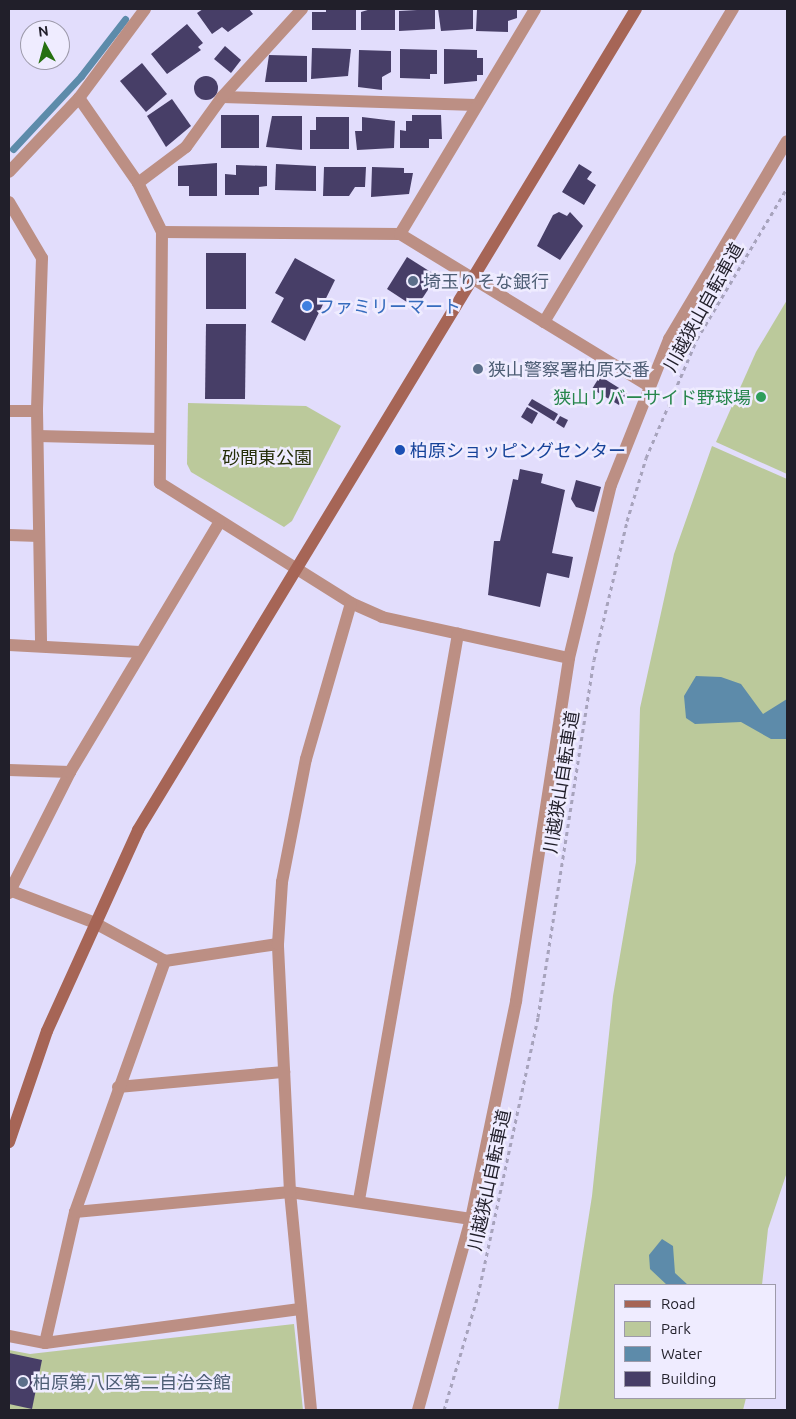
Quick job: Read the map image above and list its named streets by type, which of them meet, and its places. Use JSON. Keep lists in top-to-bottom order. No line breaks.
{"streets":{"path":["川越狭山自転車道"]},"parks":["砂間東公園"],"places":["埼玉りそな銀行","ファミリーマート","狭山警察署柏原交番","狭山リバーサイド野球場","柏原ショッピングセンター","柏原第八区第二自治会館"],"legend":["Road","Park","Water","Building"],"north":"top"}
